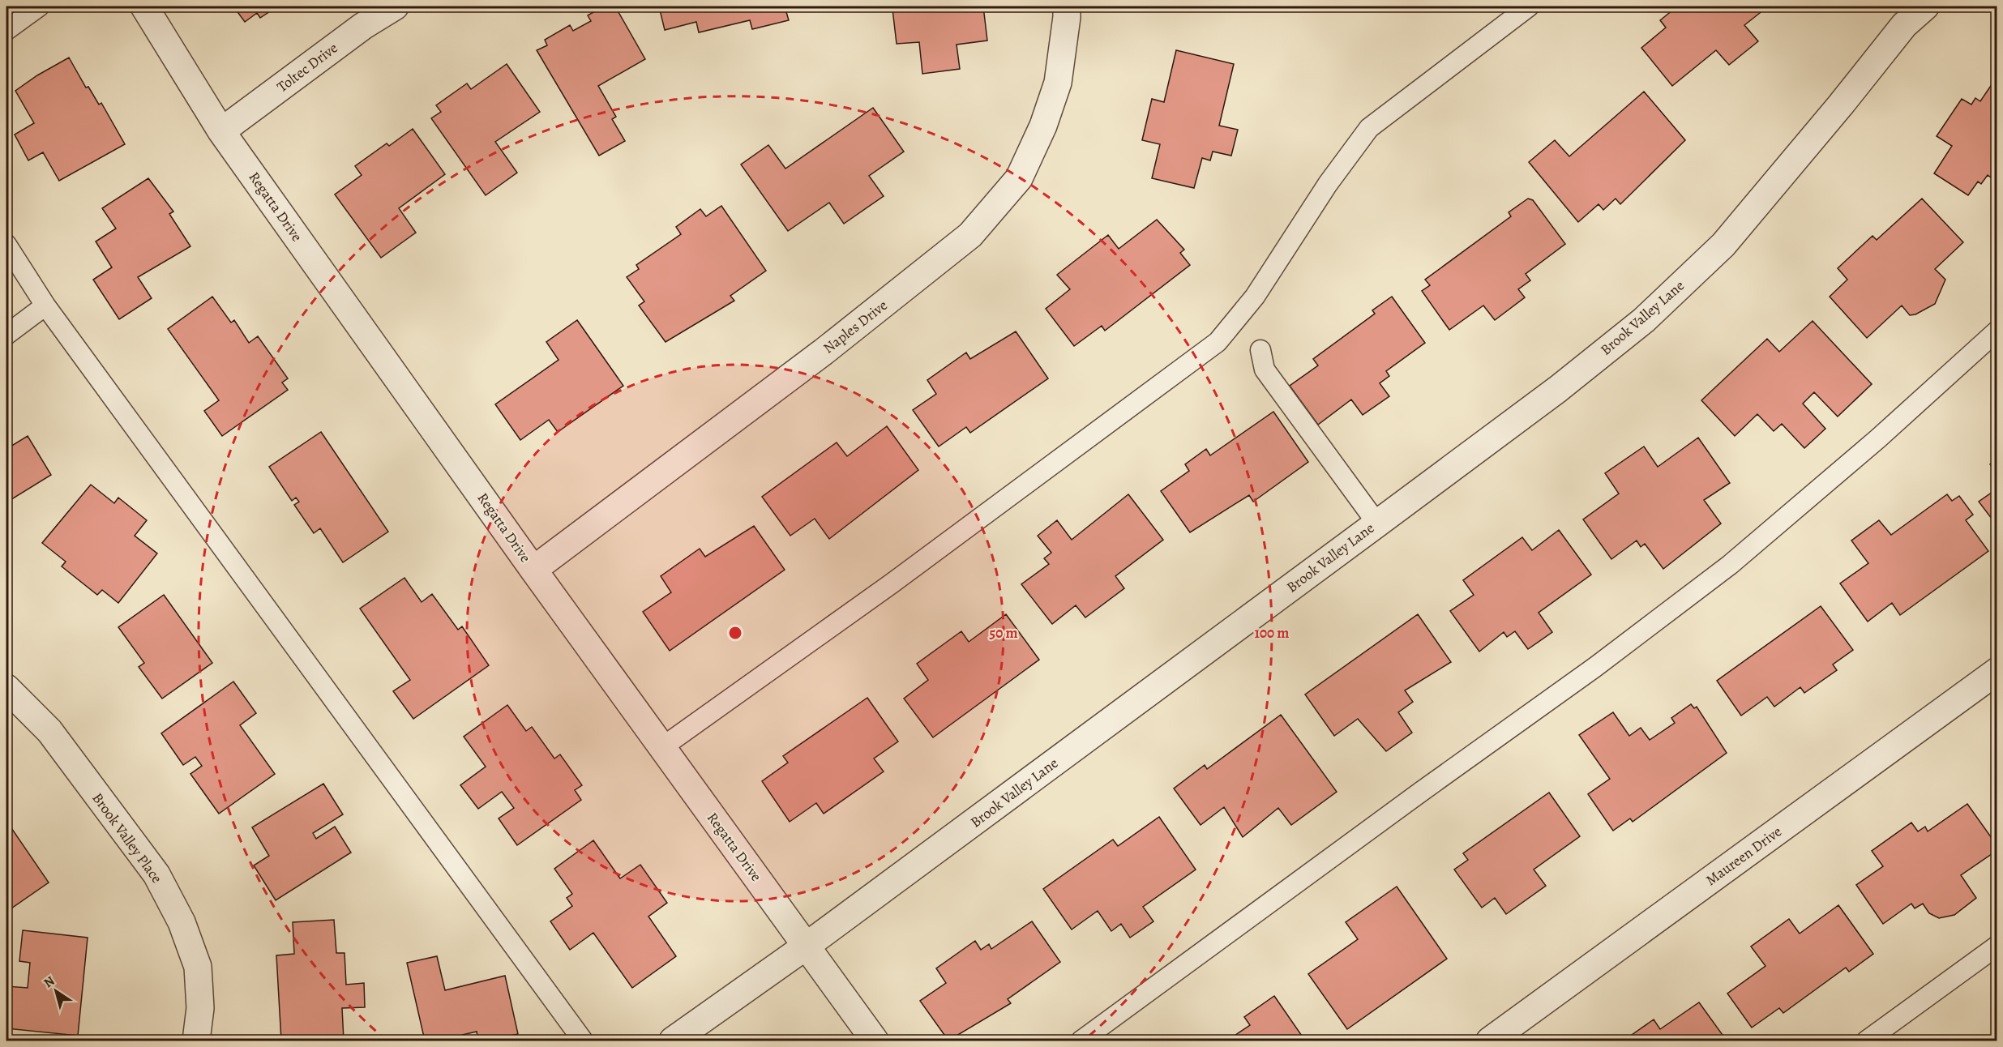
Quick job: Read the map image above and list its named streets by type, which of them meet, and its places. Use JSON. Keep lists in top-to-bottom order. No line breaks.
{"streets":{"street":["Toltec Drive","Regatta Drive","Brook Valley Lane","Naples Drive","Brook Valley Place","Maureen Drive"]},"crossings":[["Toltec Drive","Regatta Drive"],["Regatta Drive","Brook Valley Lane"],["Regatta Drive","Naples Drive"]],"north":"top left","rings":["50 m","100 m"]}
